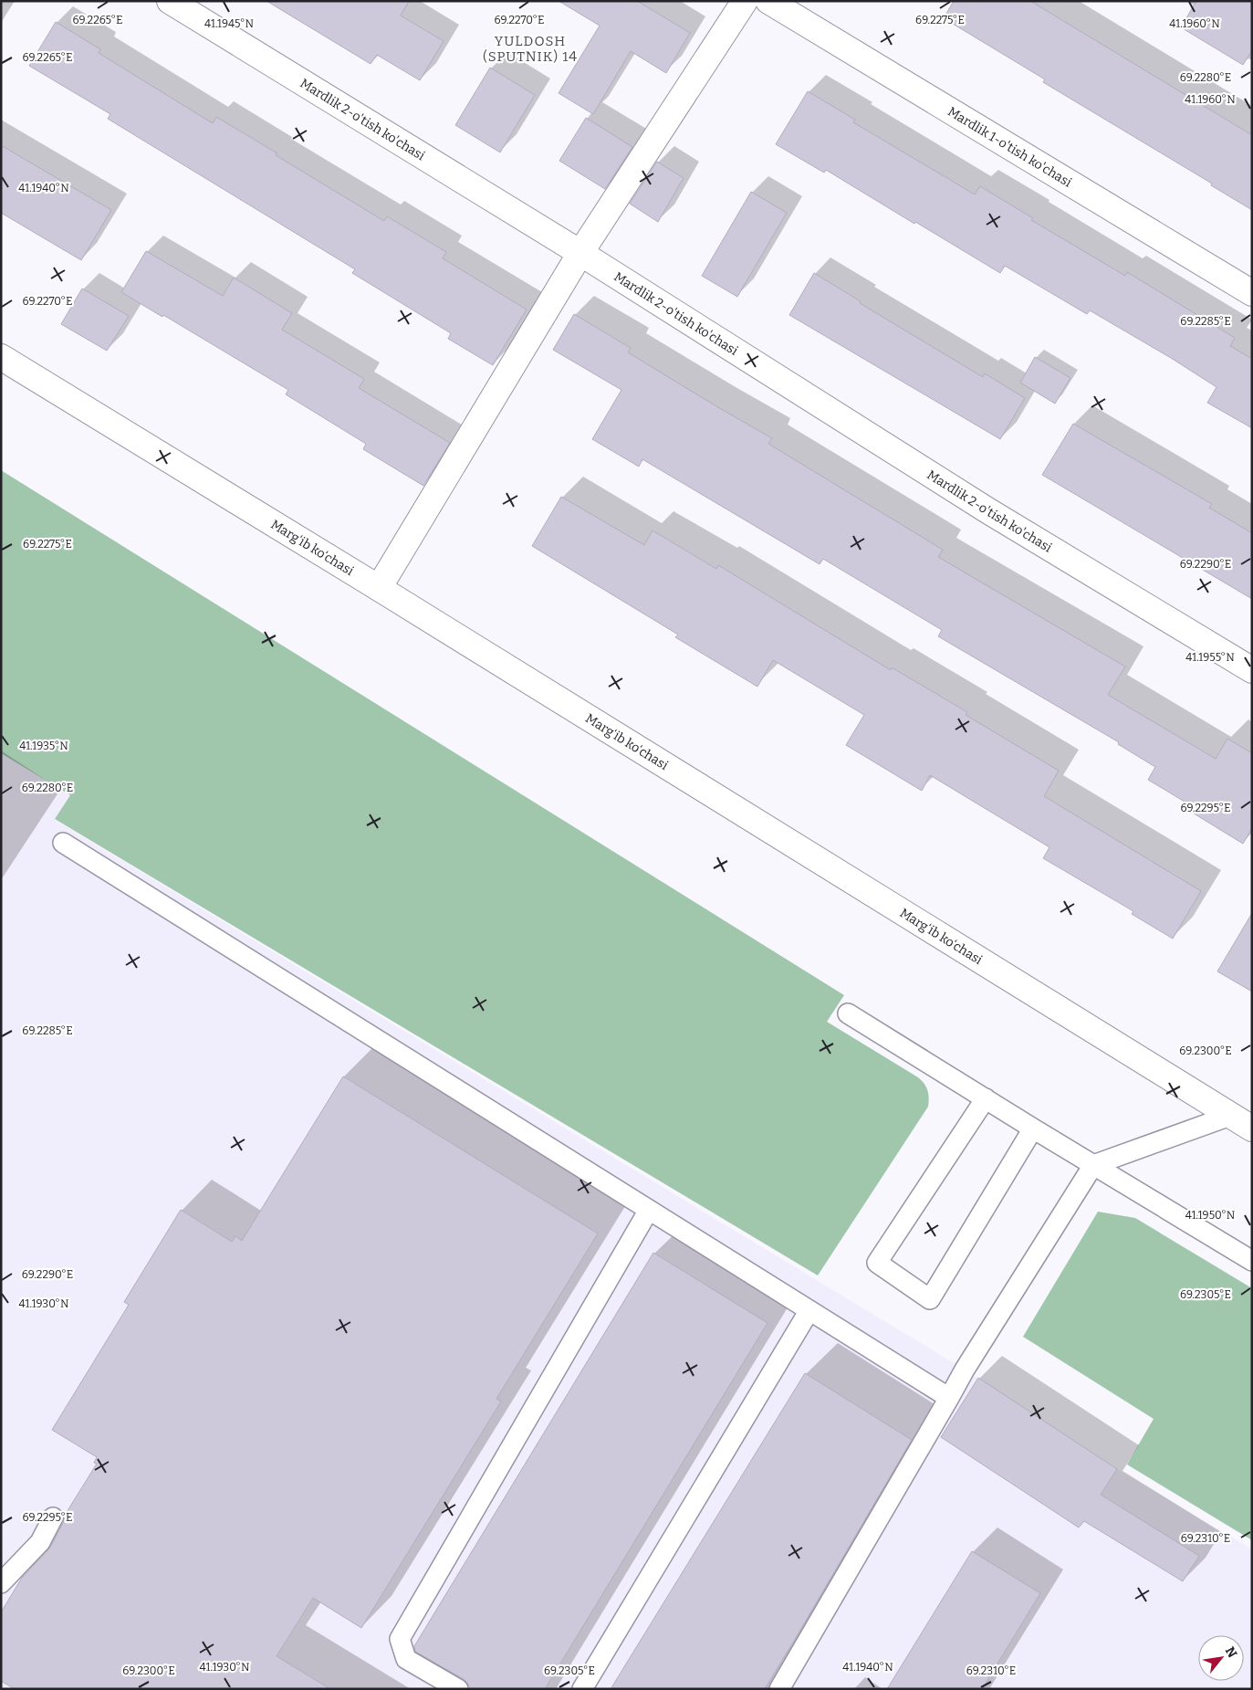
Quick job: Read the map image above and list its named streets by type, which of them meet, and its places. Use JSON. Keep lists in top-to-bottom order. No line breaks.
{"streets":{"street":["Mardlik 2-o'tish ko'chasi","Mardlik 1-o'tish ko'chasi","Marg‘ib ko‘chasi"]},"districts":["YULDOSH (SPUTNIK) 14"],"north":"top right","coordinates":["69.2265°E","69.2270°E","69.2275°E","41.1945°N","41.1960°N","69.2280°E","41.1940°N","69.2285°E","69.2290°E","41.1955°N","41.1935°N","69.2295°E","69.2300°E","41.1950°N","69.2305°E","41.1930°N","69.2310°E"]}
